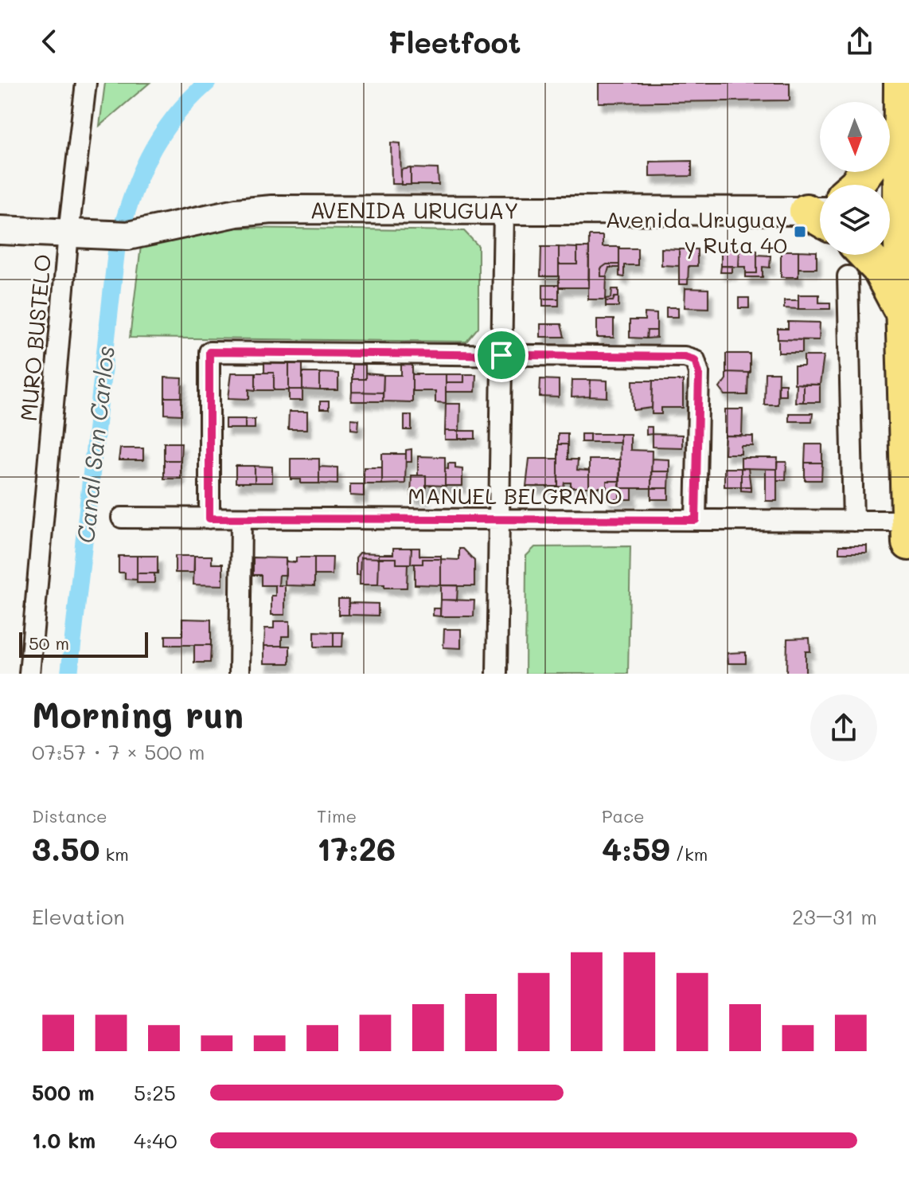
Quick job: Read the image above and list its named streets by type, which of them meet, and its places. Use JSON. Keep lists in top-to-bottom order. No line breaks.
{"streets":{"main road":["AVENIDA URUGUAY"],"street":["MURO BUSTELO","MANUEL BELGRANO"]},"crossings":[["AVENIDA URUGUAY","MURO BUSTELO"]],"water":["Canal San Carlos"],"places":{"transit":["Avenida Uruguay y Ruta 40"]},"scale_bar":"50 m","north":"bottom","page":{"header":"Fleetfoot","scale":"50 m","heading":["Morning run","07:57 · 7 × 500 m"],"stats":[["Distance","3.50 km"],["Time","17:26"],["Pace","4:59 /km"]],"chart":["Elevation","23–31 m"],"list":[{"name":"500 m","note":"5:25"},{"name":"1.0 km","note":"4:40"}]}}
